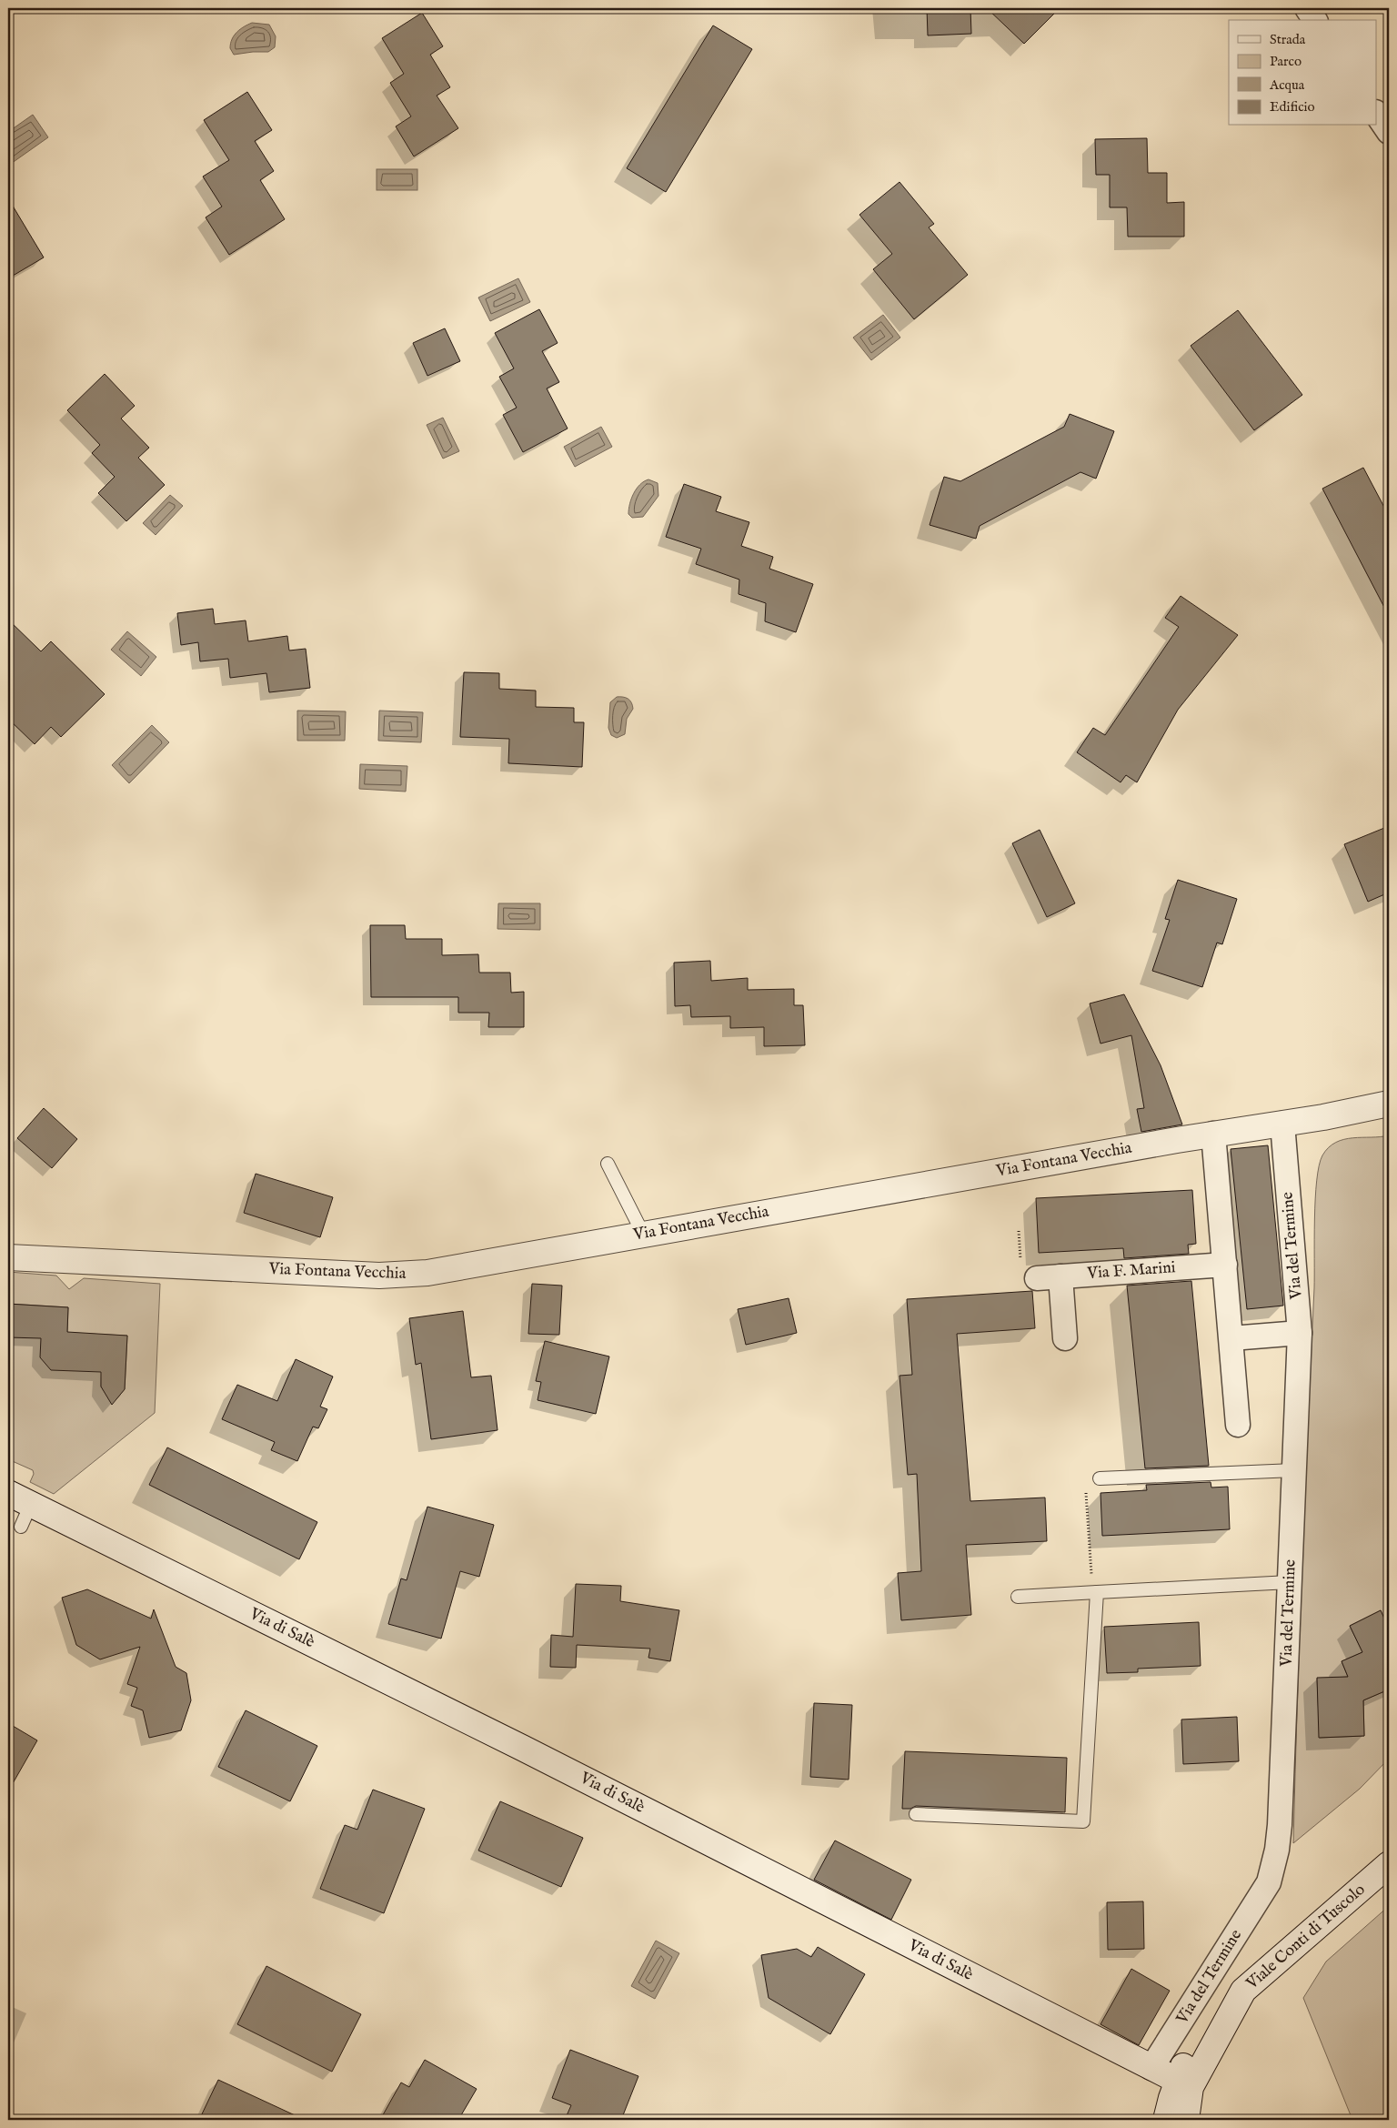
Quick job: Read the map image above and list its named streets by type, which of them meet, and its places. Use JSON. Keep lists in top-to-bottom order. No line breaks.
{"streets":{"main road":["Via Fontana Vecchia","Via di Salè","Viale Conti di Tuscolo"],"street":["Via del Termine","Via F. Marini"]},"crossings":[["Via Fontana Vecchia","Via del Termine"],["Via del Termine","Via di Salè"],["Via di Salè","Viale Conti di Tuscolo"]],"legend":["Strada","Parco","Acqua","Edificio"]}
